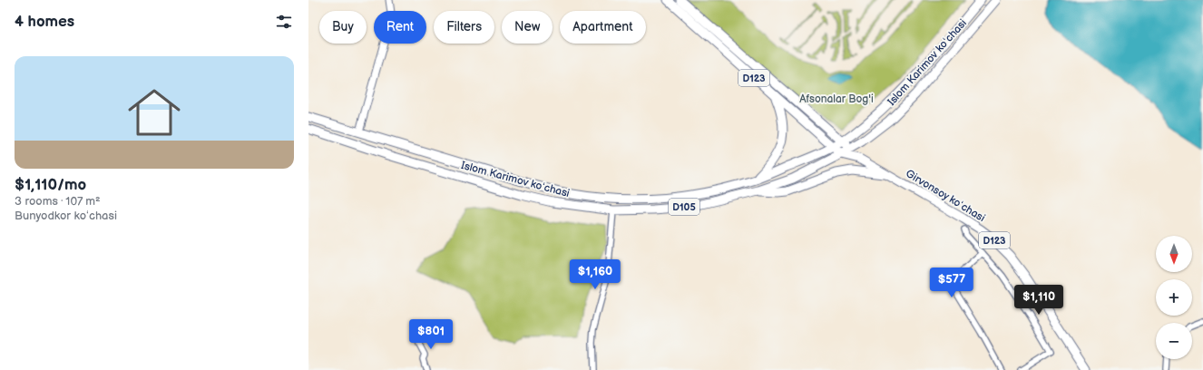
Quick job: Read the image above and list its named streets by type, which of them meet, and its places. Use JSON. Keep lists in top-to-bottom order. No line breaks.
{"streets":{"main road":["Islom Karimov koʻchasi","D123","Girvonsoy koʻchasi","D105"]},"crossings":[["Islom Karimov koʻchasi","D123"],["Islom Karimov koʻchasi","Girvonsoy koʻchasi"],["D123","Girvonsoy koʻchasi"]],"parks":["Afsonalar Bog'i"],"north":"bottom","page":{"heading":"4 homes","chip":["Buy","Rent","Filters","New","Apartment"],"list":[{"name":"$1,110/mo","note":"3 rooms · 107 m² · Bunyodkor koʻchasi"}],"map_buttons":["+","−"],"price":["$1,160","$577","$1,110","$801"]}}
